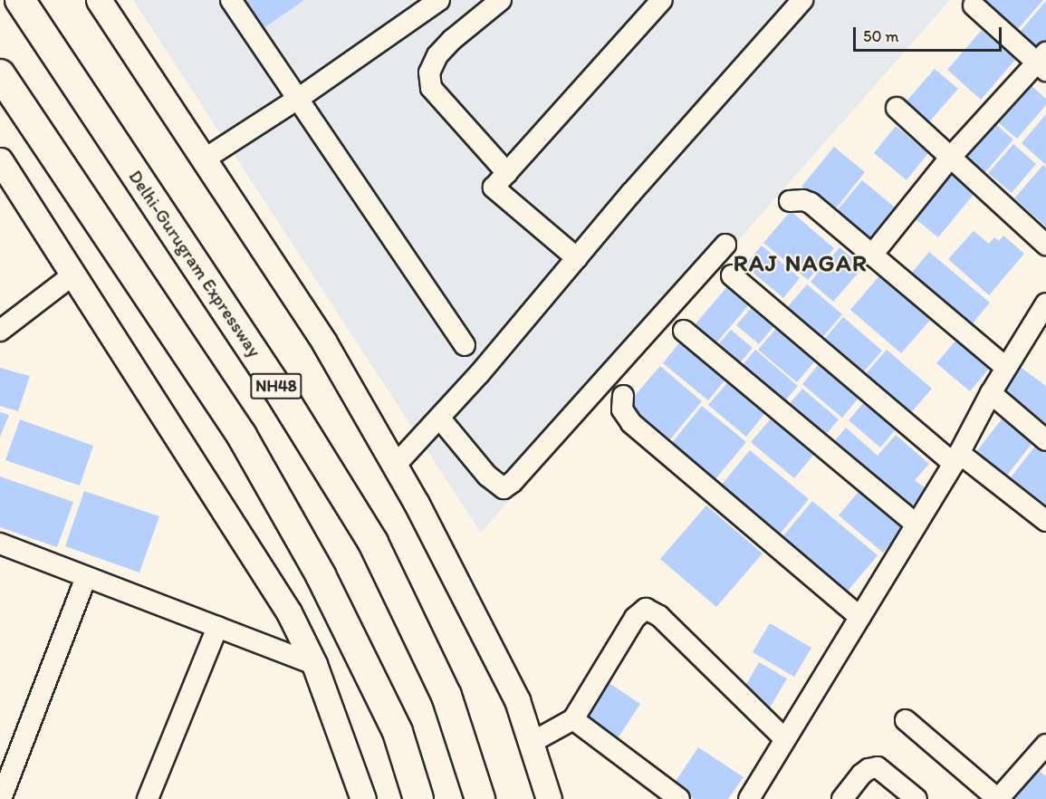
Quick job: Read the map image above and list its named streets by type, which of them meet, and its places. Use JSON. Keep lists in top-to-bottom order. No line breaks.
{"streets":{"highway":["Delhi-Gurugram Expressway","NH48"]},"districts":["RAJ NAGAR"],"scale_bar":"50 m"}
